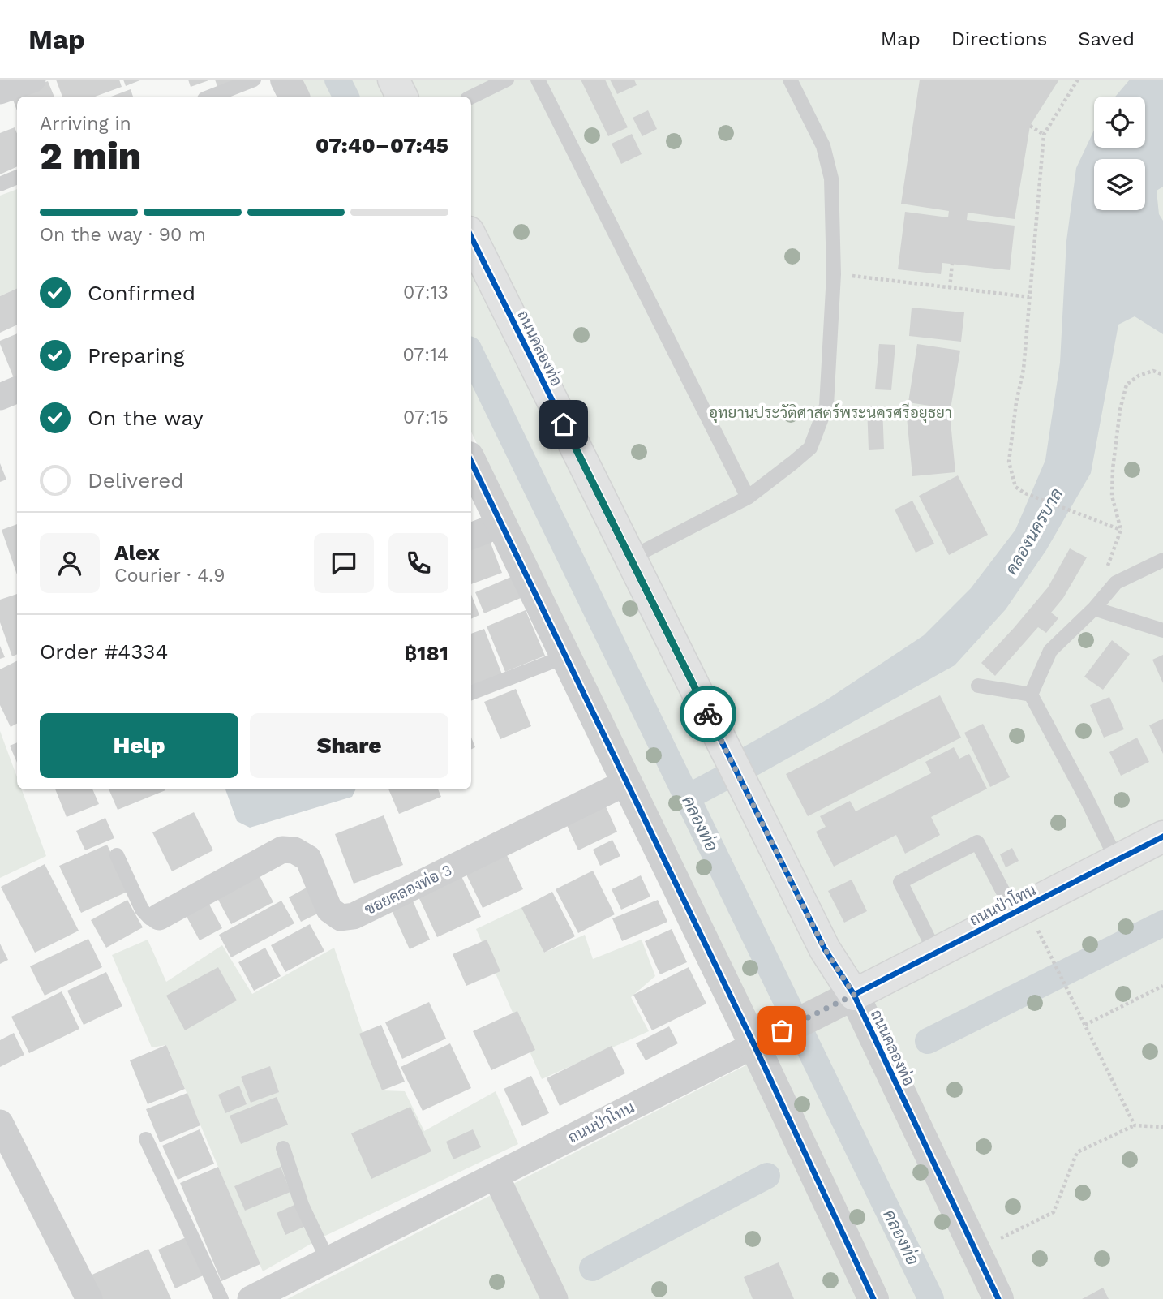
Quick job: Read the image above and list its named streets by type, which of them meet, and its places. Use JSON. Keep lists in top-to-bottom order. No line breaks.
{"streets":{"main road":["ถนนคลองท่อ","ถนนป่าโทน"],"street":["ซอยคลองท่อ 3"]},"crossings":[["ถนนคลองท่อ","ถนนป่าโทน"]],"water":["คลองนครบาล","คลองท่อ"],"parks":["อุทยานประวัติศาสตร์พระนครศรีอยุธยา"],"page":{"header":"Map","nav":["Map","Directions","Saved"],"heading":["2 min","Arriving in","07:40–07:45"],"panel":["Alex","Courier · 4.9","Order #4334","฿181"],"bar":"On the way · 90 m","list":[["Confirmed","07:13"],["Preparing","07:14"],["On the way","07:15"],"Delivered"],"buttons":["Help","Share"]}}
